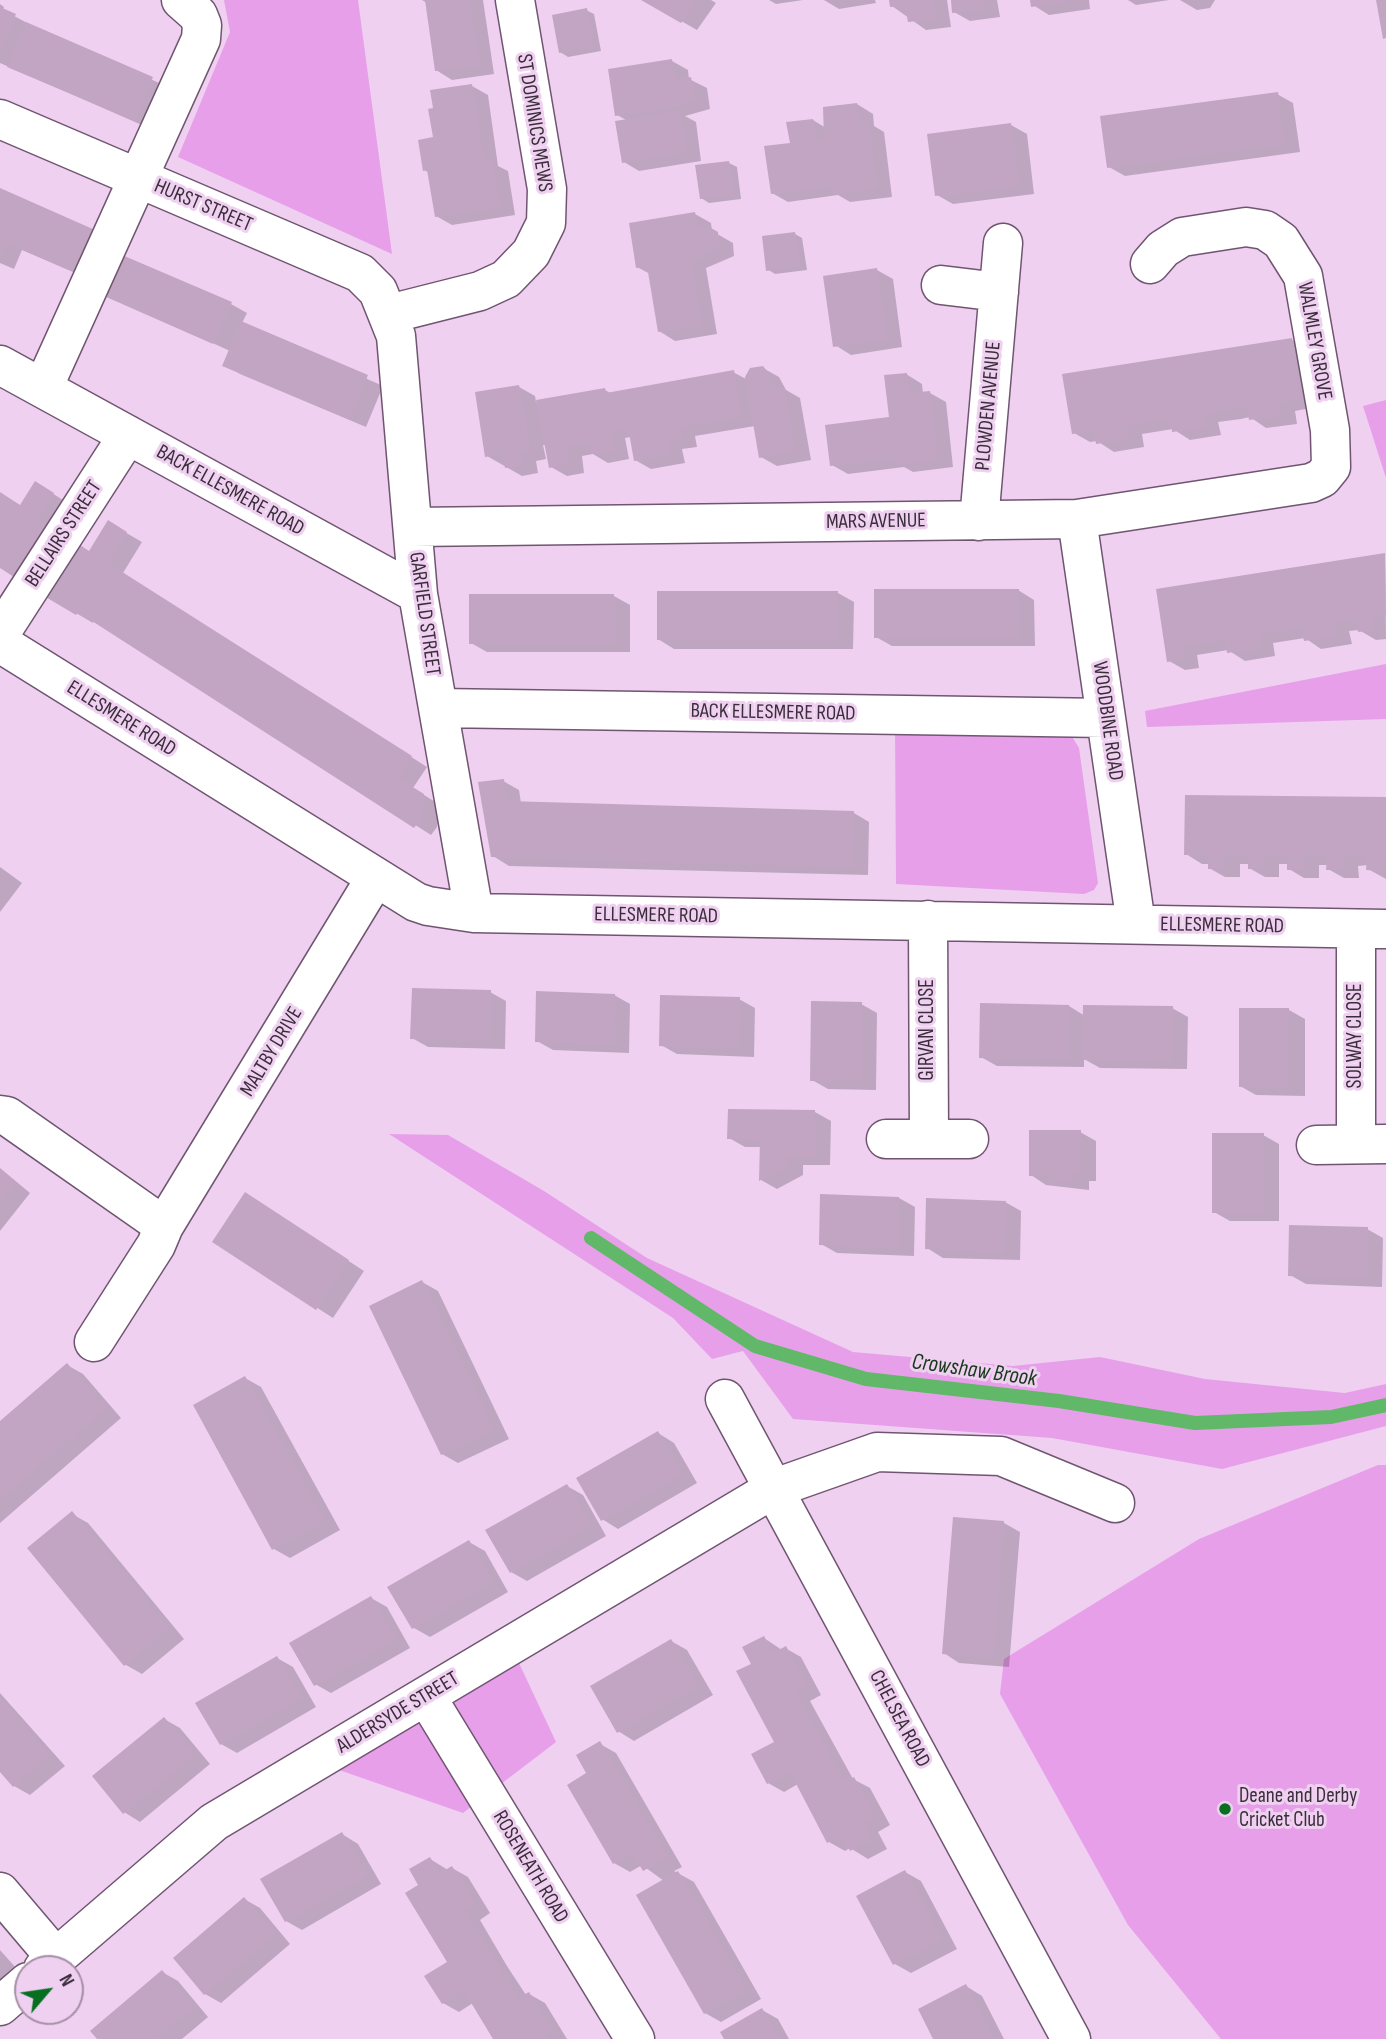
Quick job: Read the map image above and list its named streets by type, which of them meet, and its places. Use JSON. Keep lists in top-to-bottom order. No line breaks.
{"streets":{"street":["ST DOMINICS MEWS","HURST STREET","WALMLEY GROVE","PLOWDEN AVENUE","BACK ELLESMERE ROAD","MARS AVENUE","BELLAIRS STREET","GARFIELD STREET","ELLESMERE ROAD","WOODBINE ROAD","GIRVAN CLOSE","SOLWAY CLOSE","MALTBY DRIVE","ALDERSYDE STREET","CHELSEA ROAD","ROSENEATH ROAD"]},"crossings":[["ST DOMINICS MEWS","HURST STREET"],["ST DOMINICS MEWS","GARFIELD STREET"],["HURST STREET","GARFIELD STREET"],["WALMLEY GROVE","MARS AVENUE"],["PLOWDEN AVENUE","MARS AVENUE"],["BACK ELLESMERE ROAD","BELLAIRS STREET"],["BACK ELLESMERE ROAD","GARFIELD STREET"],["BACK ELLESMERE ROAD","WOODBINE ROAD"],["MARS AVENUE","GARFIELD STREET"],["MARS AVENUE","WOODBINE ROAD"],["GARFIELD STREET","ELLESMERE ROAD"],["ELLESMERE ROAD","WOODBINE ROAD"],["ELLESMERE ROAD","GIRVAN CLOSE"],["ELLESMERE ROAD","SOLWAY CLOSE"],["ELLESMERE ROAD","MALTBY DRIVE"],["ALDERSYDE STREET","CHELSEA ROAD"],["ALDERSYDE STREET","ROSENEATH ROAD"]],"water":["Crowshaw Brook"],"places":["Deane and Derby Cricket Club"],"north":"top right"}
